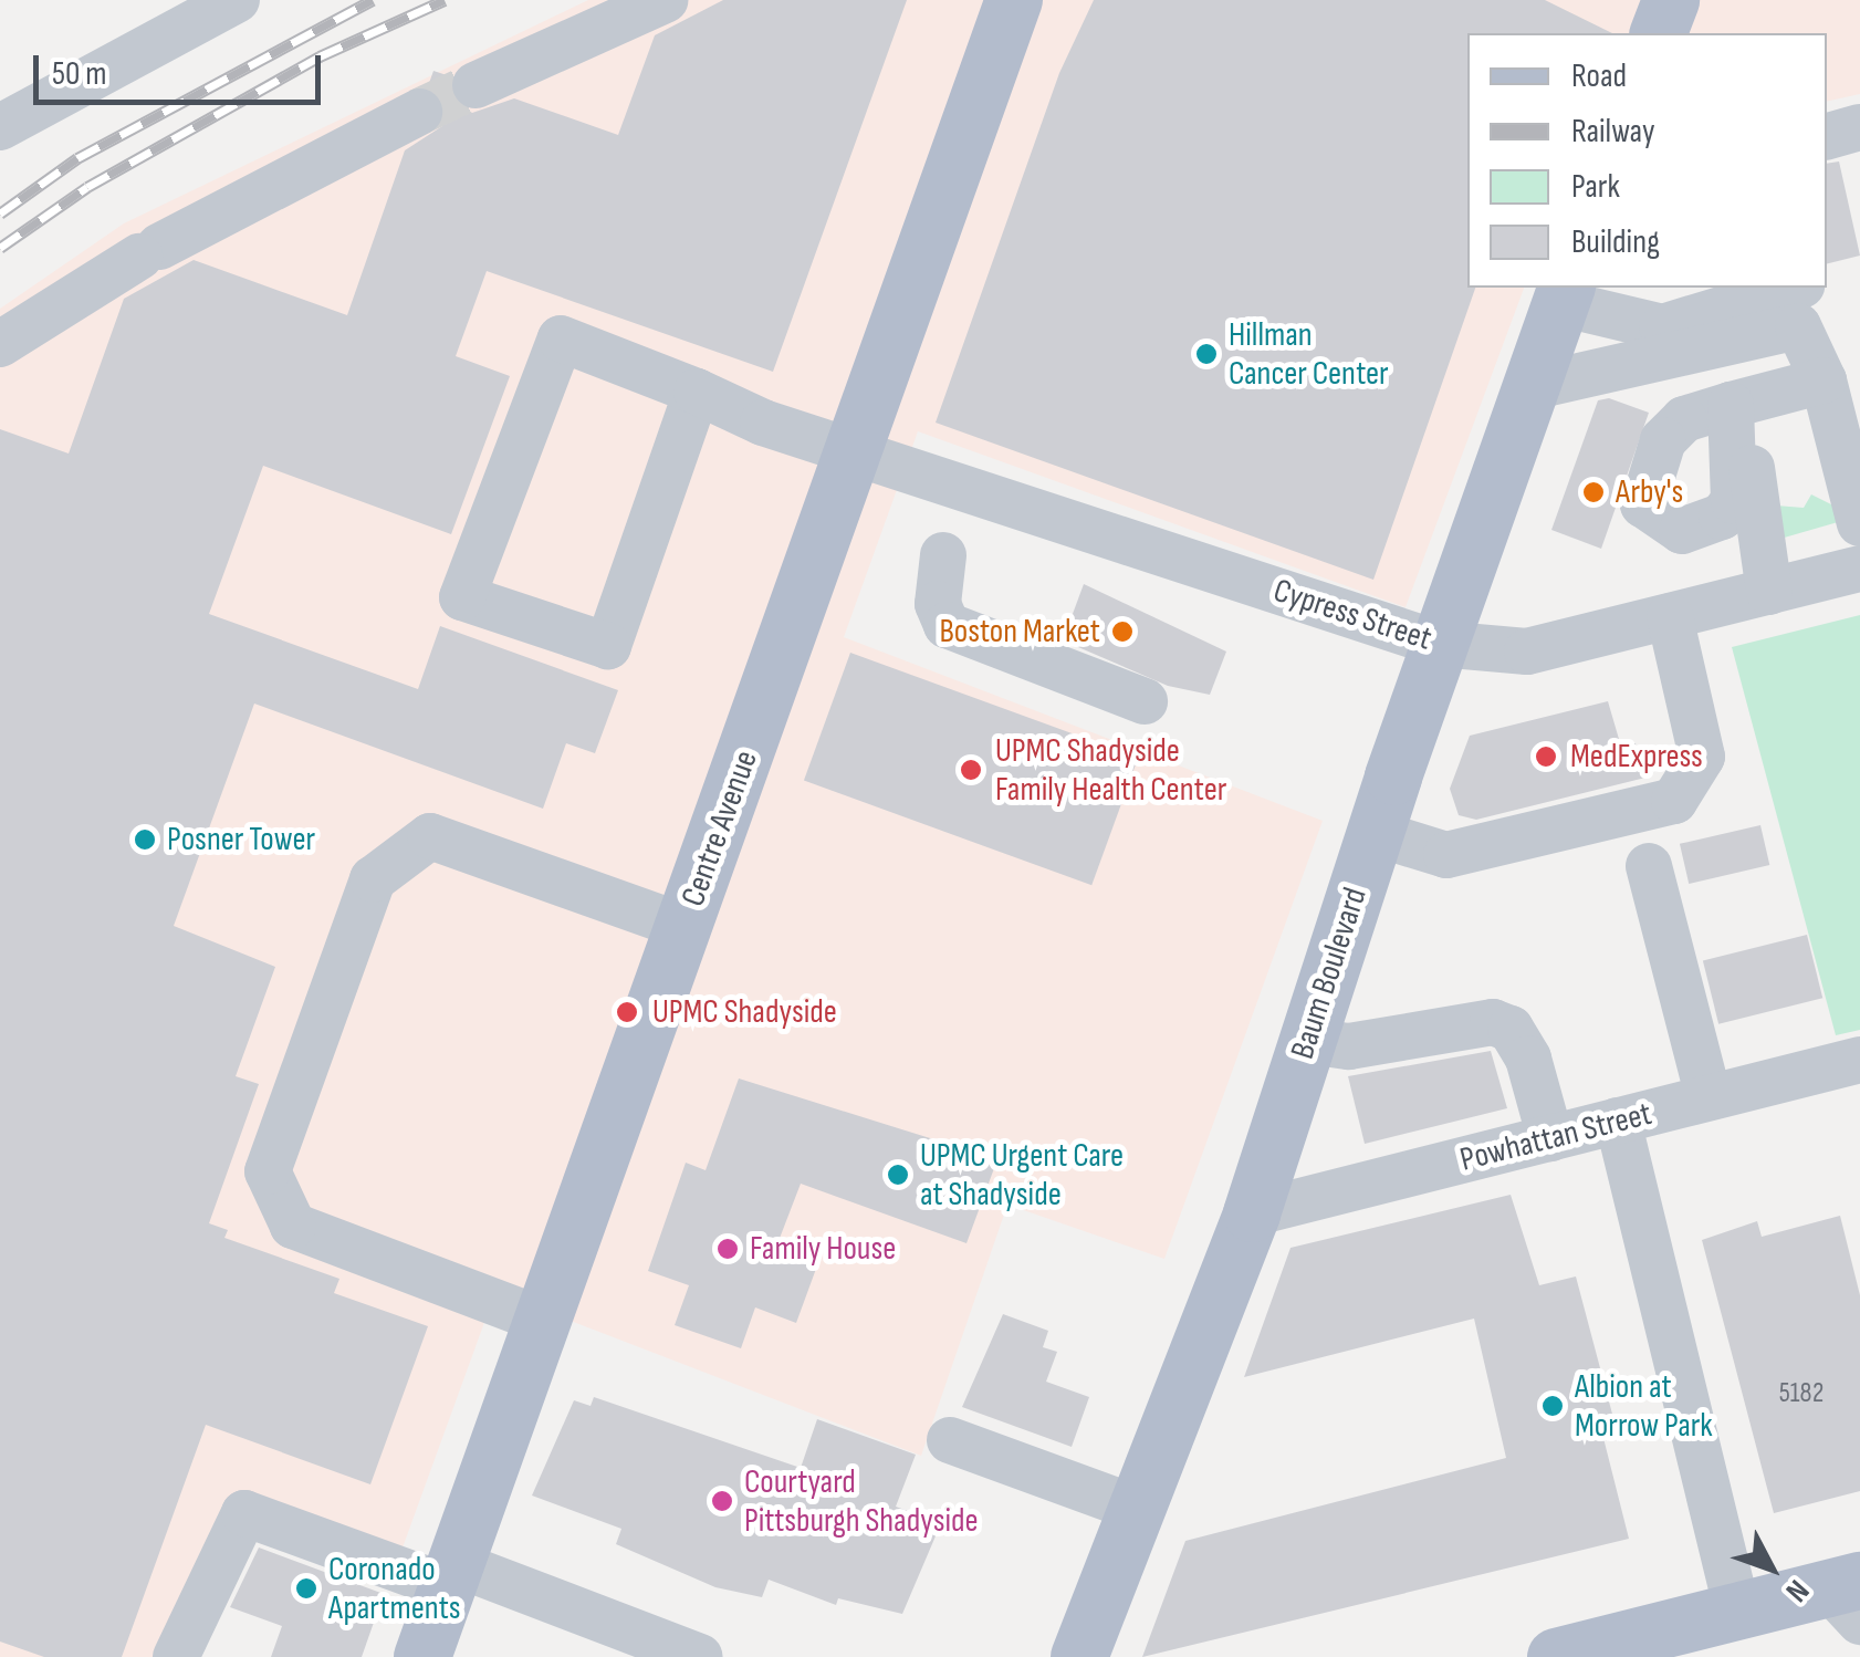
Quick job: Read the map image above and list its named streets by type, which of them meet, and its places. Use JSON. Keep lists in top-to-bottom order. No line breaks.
{"streets":{"main road":["Centre Avenue","Baum Boulevard"],"street":["Cypress Street","Powhattan Street"]},"crossings":[["Cypress Street","Centre Avenue"],["Cypress Street","Baum Boulevard"],["Baum Boulevard","Powhattan Street"]],"places":["Hillman Cancer Center","Arby's","Boston Market","MedExpress","UPMC Shadyside Family Health Center","Posner Tower","UPMC Shadyside","UPMC Urgent Care at Shadyside","Family House","Albion at Morrow Park","Courtyard Pittsburgh Shadyside","Coronado Apartments"],"house_numbers":["5182"],"legend":["Road","Railway","Park","Building"],"scale_bar":"50 m","north":"bottom right"}
